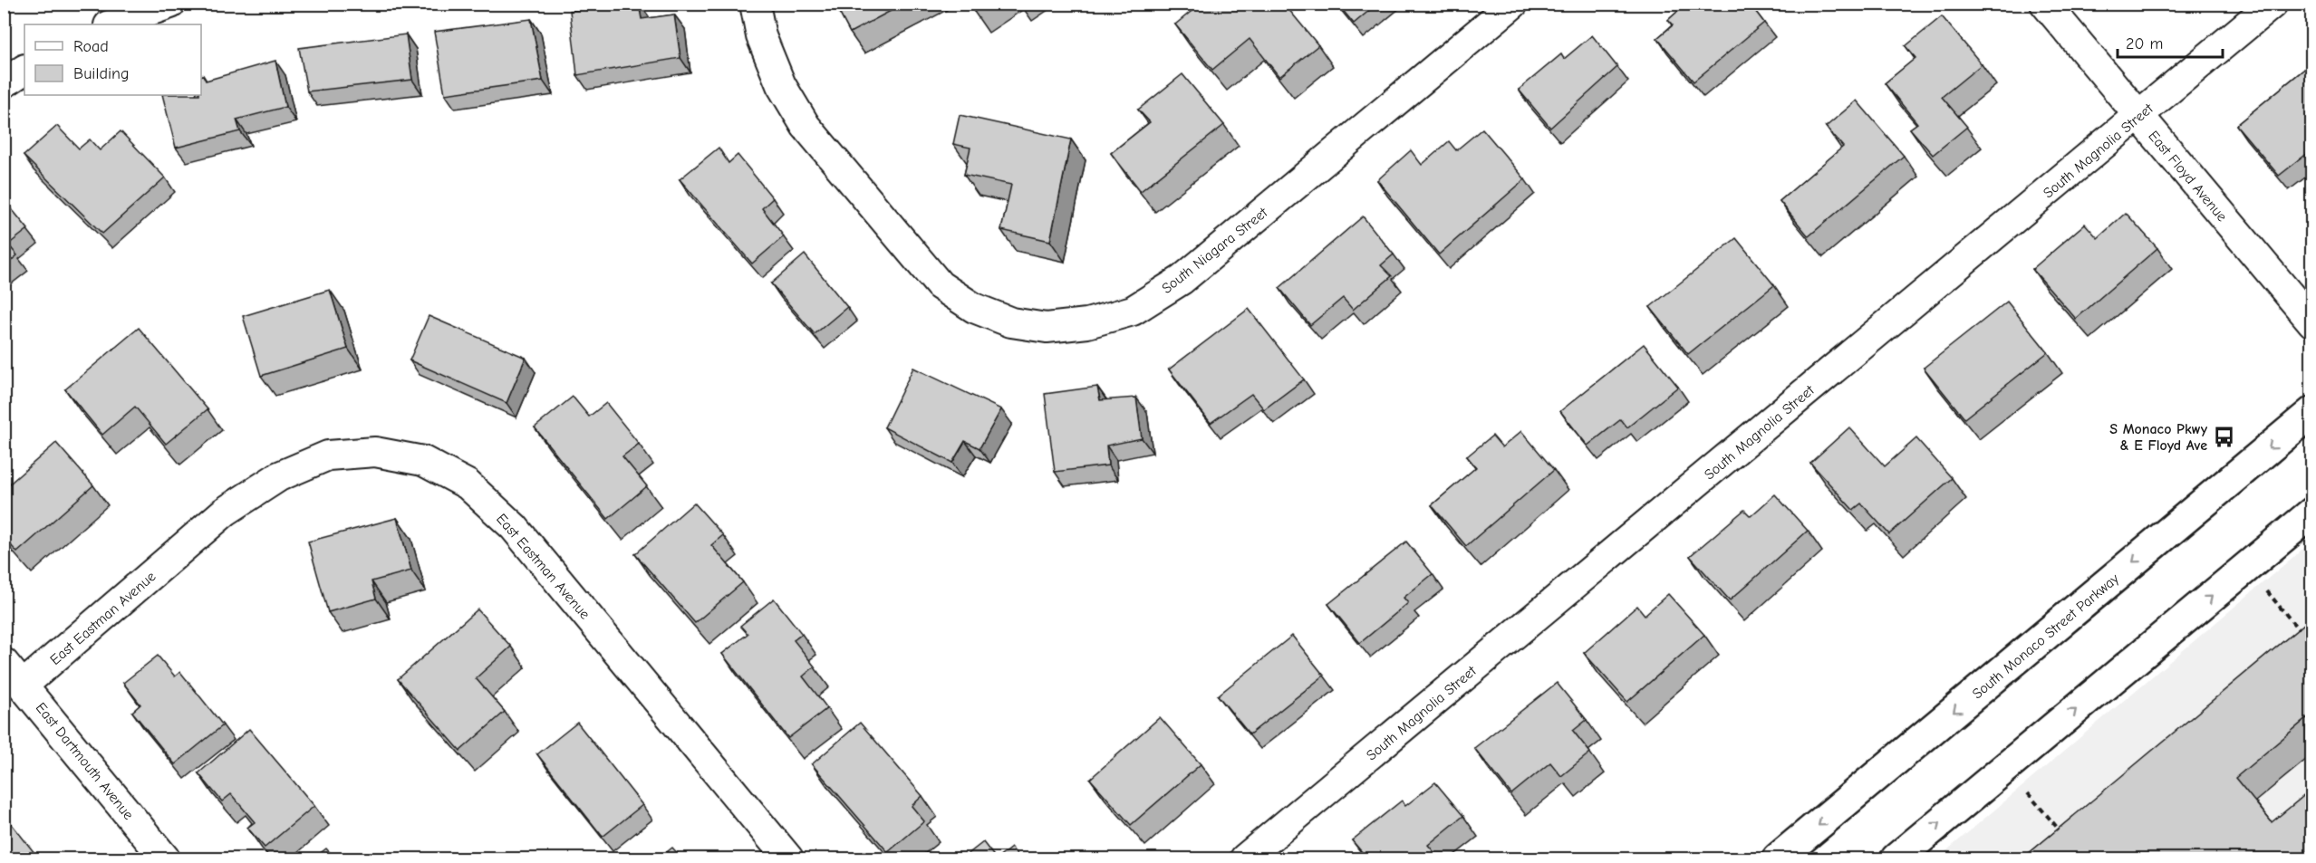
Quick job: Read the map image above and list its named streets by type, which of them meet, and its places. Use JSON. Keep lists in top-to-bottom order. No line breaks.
{"streets":{"main road":["South Monaco Street Parkway"],"street":["South Magnolia Street","East Floyd Avenue","South Niagara Street","East Eastman Avenue","East Dartmouth Avenue"]},"crossings":[["South Magnolia Street","East Floyd Avenue"],["East Eastman Avenue","East Dartmouth Avenue"]],"places":{"bus stop":["S Monaco Pkwy & E Floyd Ave"]},"legend":["Road","Building"],"scale_bar":"20 m"}
